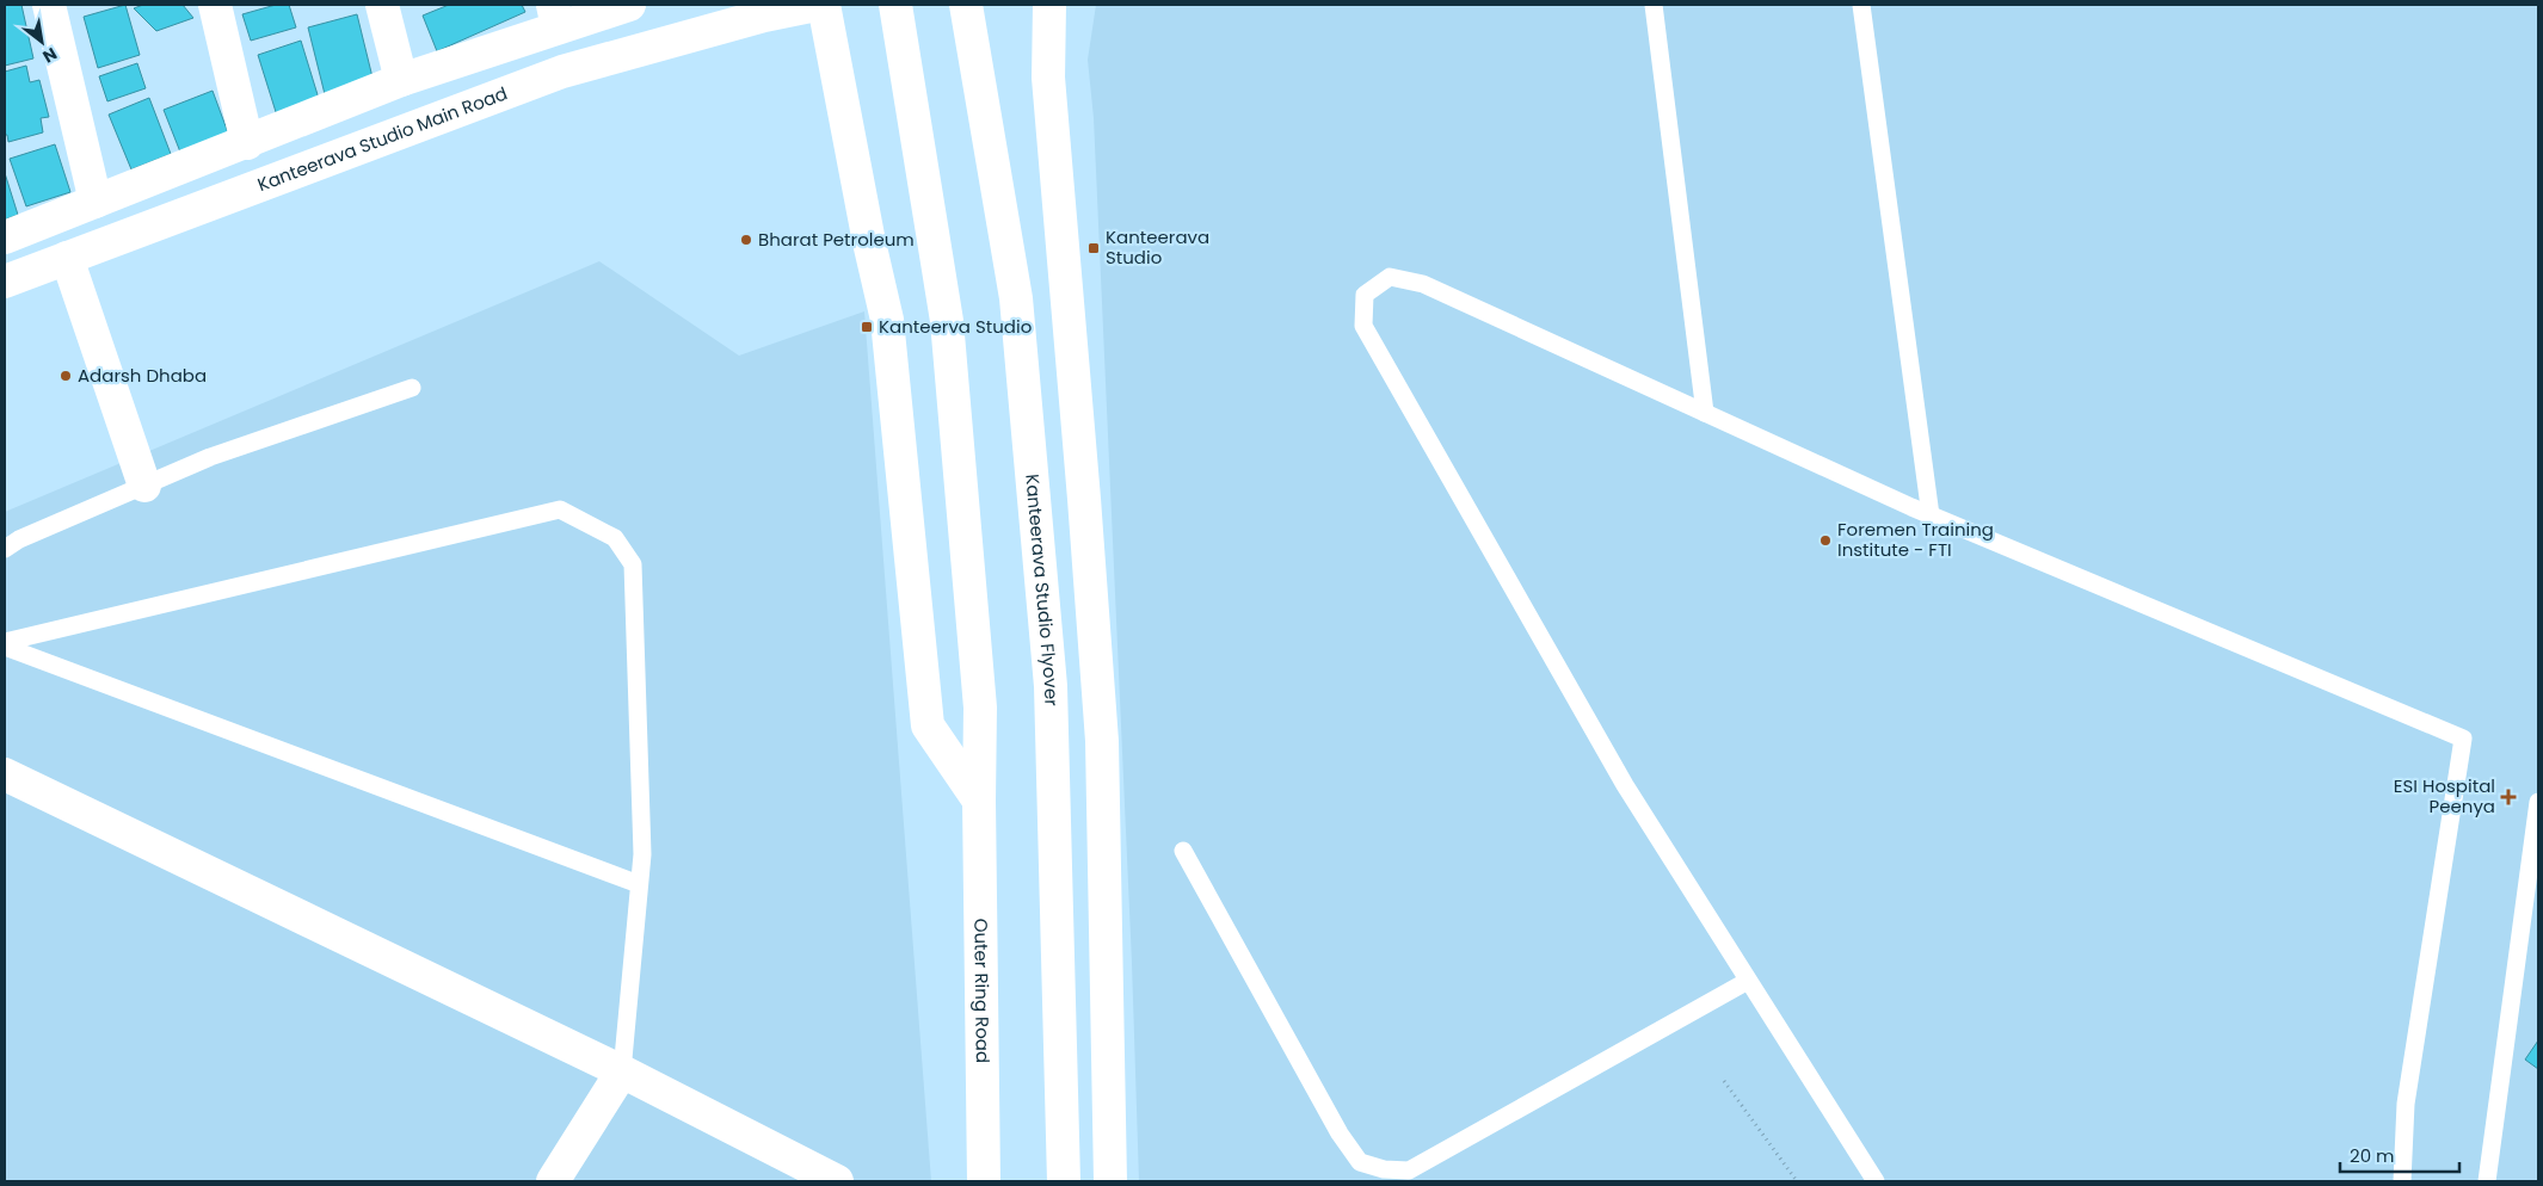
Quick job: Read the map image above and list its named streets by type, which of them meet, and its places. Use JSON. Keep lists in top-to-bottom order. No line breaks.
{"streets":{"main road":["Kanteerava Studio Main Road","Kanteerava Studio Flyover","Outer Ring Road"]},"places":{"other":["Bharat Petroleum","Adarsh Dhaba","Foremen Training Institute - FTI"],"transit":["Kanteerava Studio","Kanteerva Studio"],"health":["ESI Hospital Peenya"]},"scale_bar":"20 m","north":"bottom right"}
